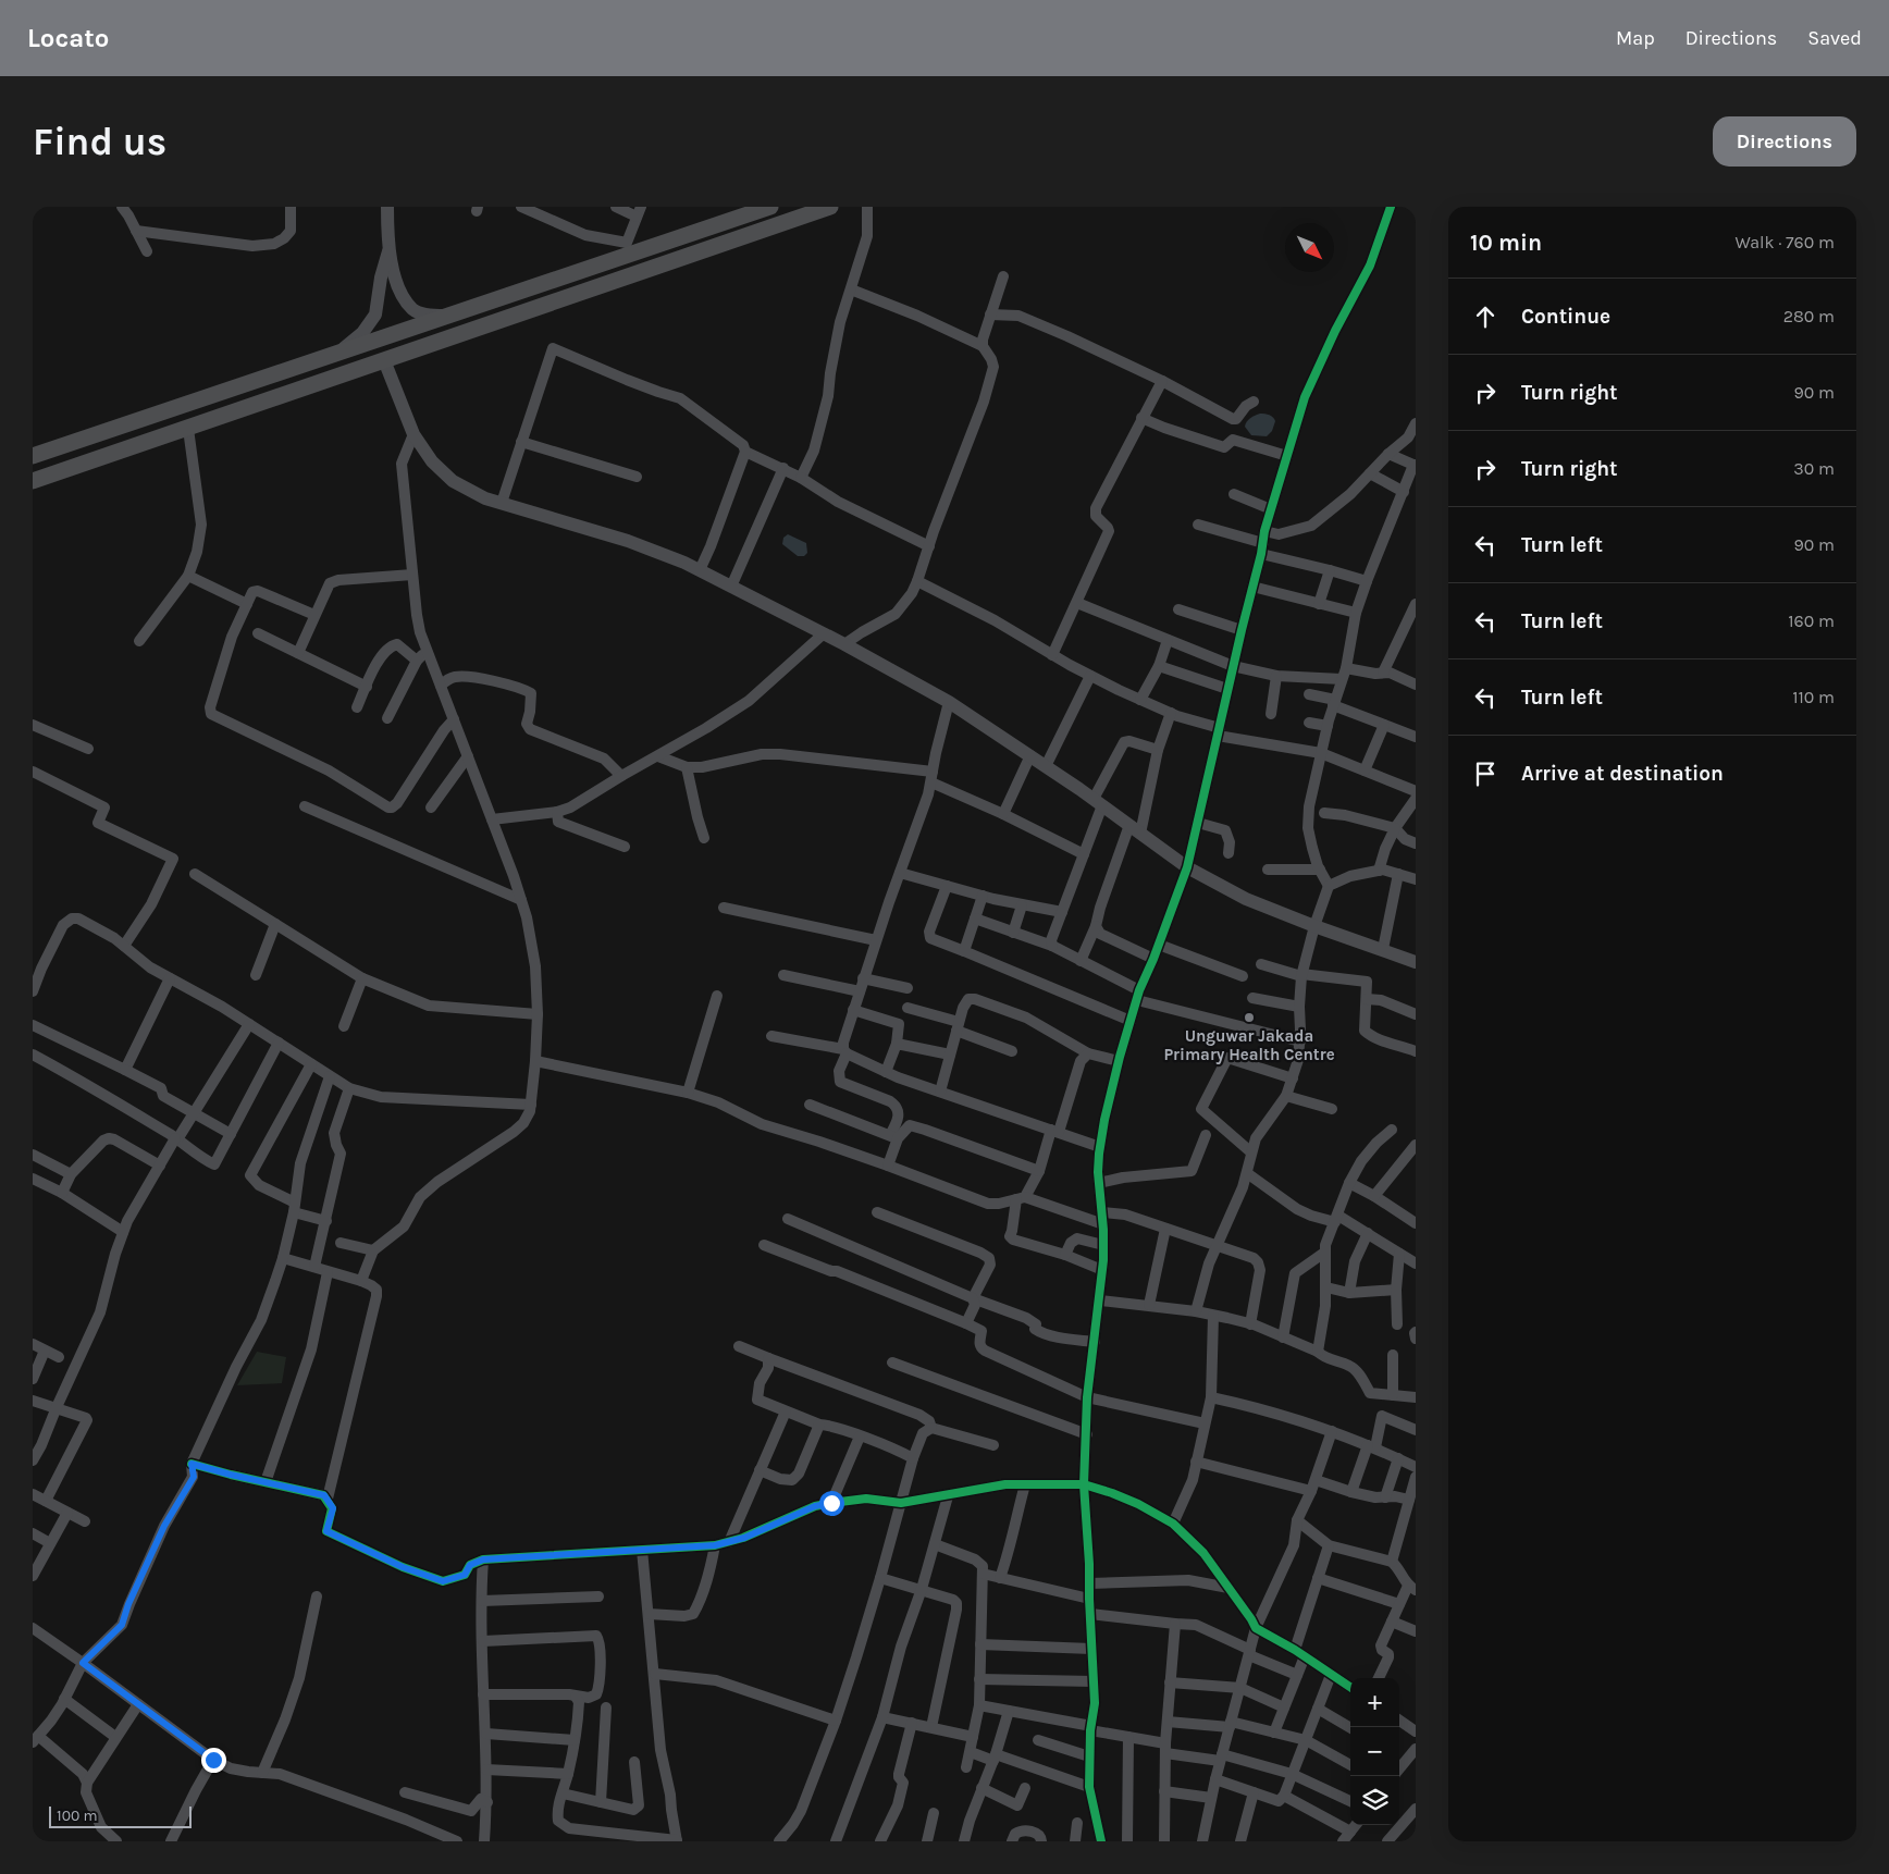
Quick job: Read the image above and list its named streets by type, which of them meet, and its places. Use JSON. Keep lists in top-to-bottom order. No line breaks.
{"places":["Unguwar Jakada Primary Health Centre"],"scale_bar":"100 m","north":"bottom right","page":{"header":"Locato","nav":["Map","Directions","Saved"],"buttons":"Directions","title":"Find us","heading":["10 min","Walk · 760 m"],"list":[["Continue","280 m"],["Turn right","90 m"],["Turn right","30 m"],["Turn left","90 m"],["Turn left","160 m"],["Turn left","110 m"],"Arrive at destination"],"map_buttons":["+","−"],"scale":"100 m"}}
